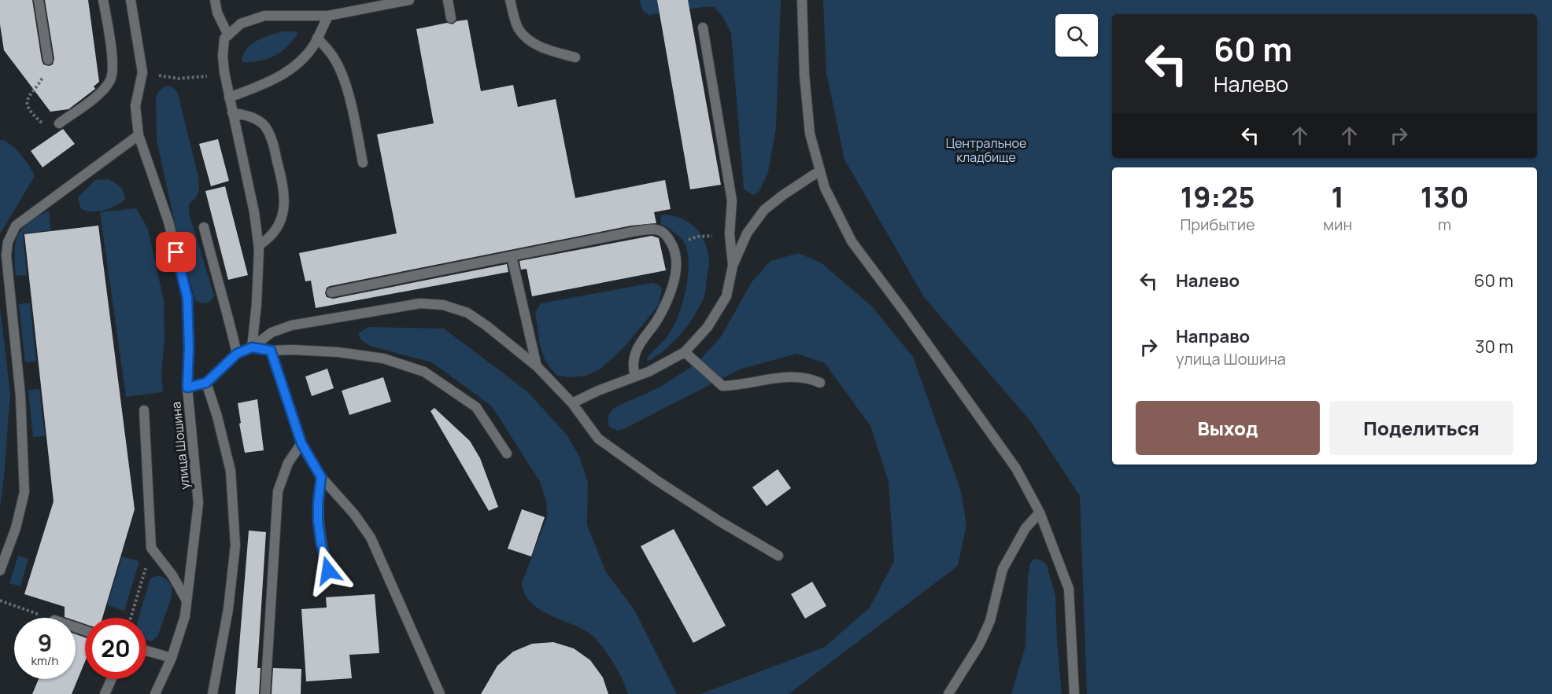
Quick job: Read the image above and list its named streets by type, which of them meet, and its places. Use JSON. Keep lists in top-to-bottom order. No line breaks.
{"streets":{"street":["улица Шошина"]},"parks":["Центральное кладбище"],"page":{"turn":["60 m","Налево"],"eta":["19:25","Прибытие","1","мин","130","m"],"list":[{"name":"Налево","value":"60 m"},{"name":"Направо","note":"улица Шошина","value":"30 m"}],"buttons":["Выход","Поделиться"],"speed":"9 km/h","limit":"20"}}
